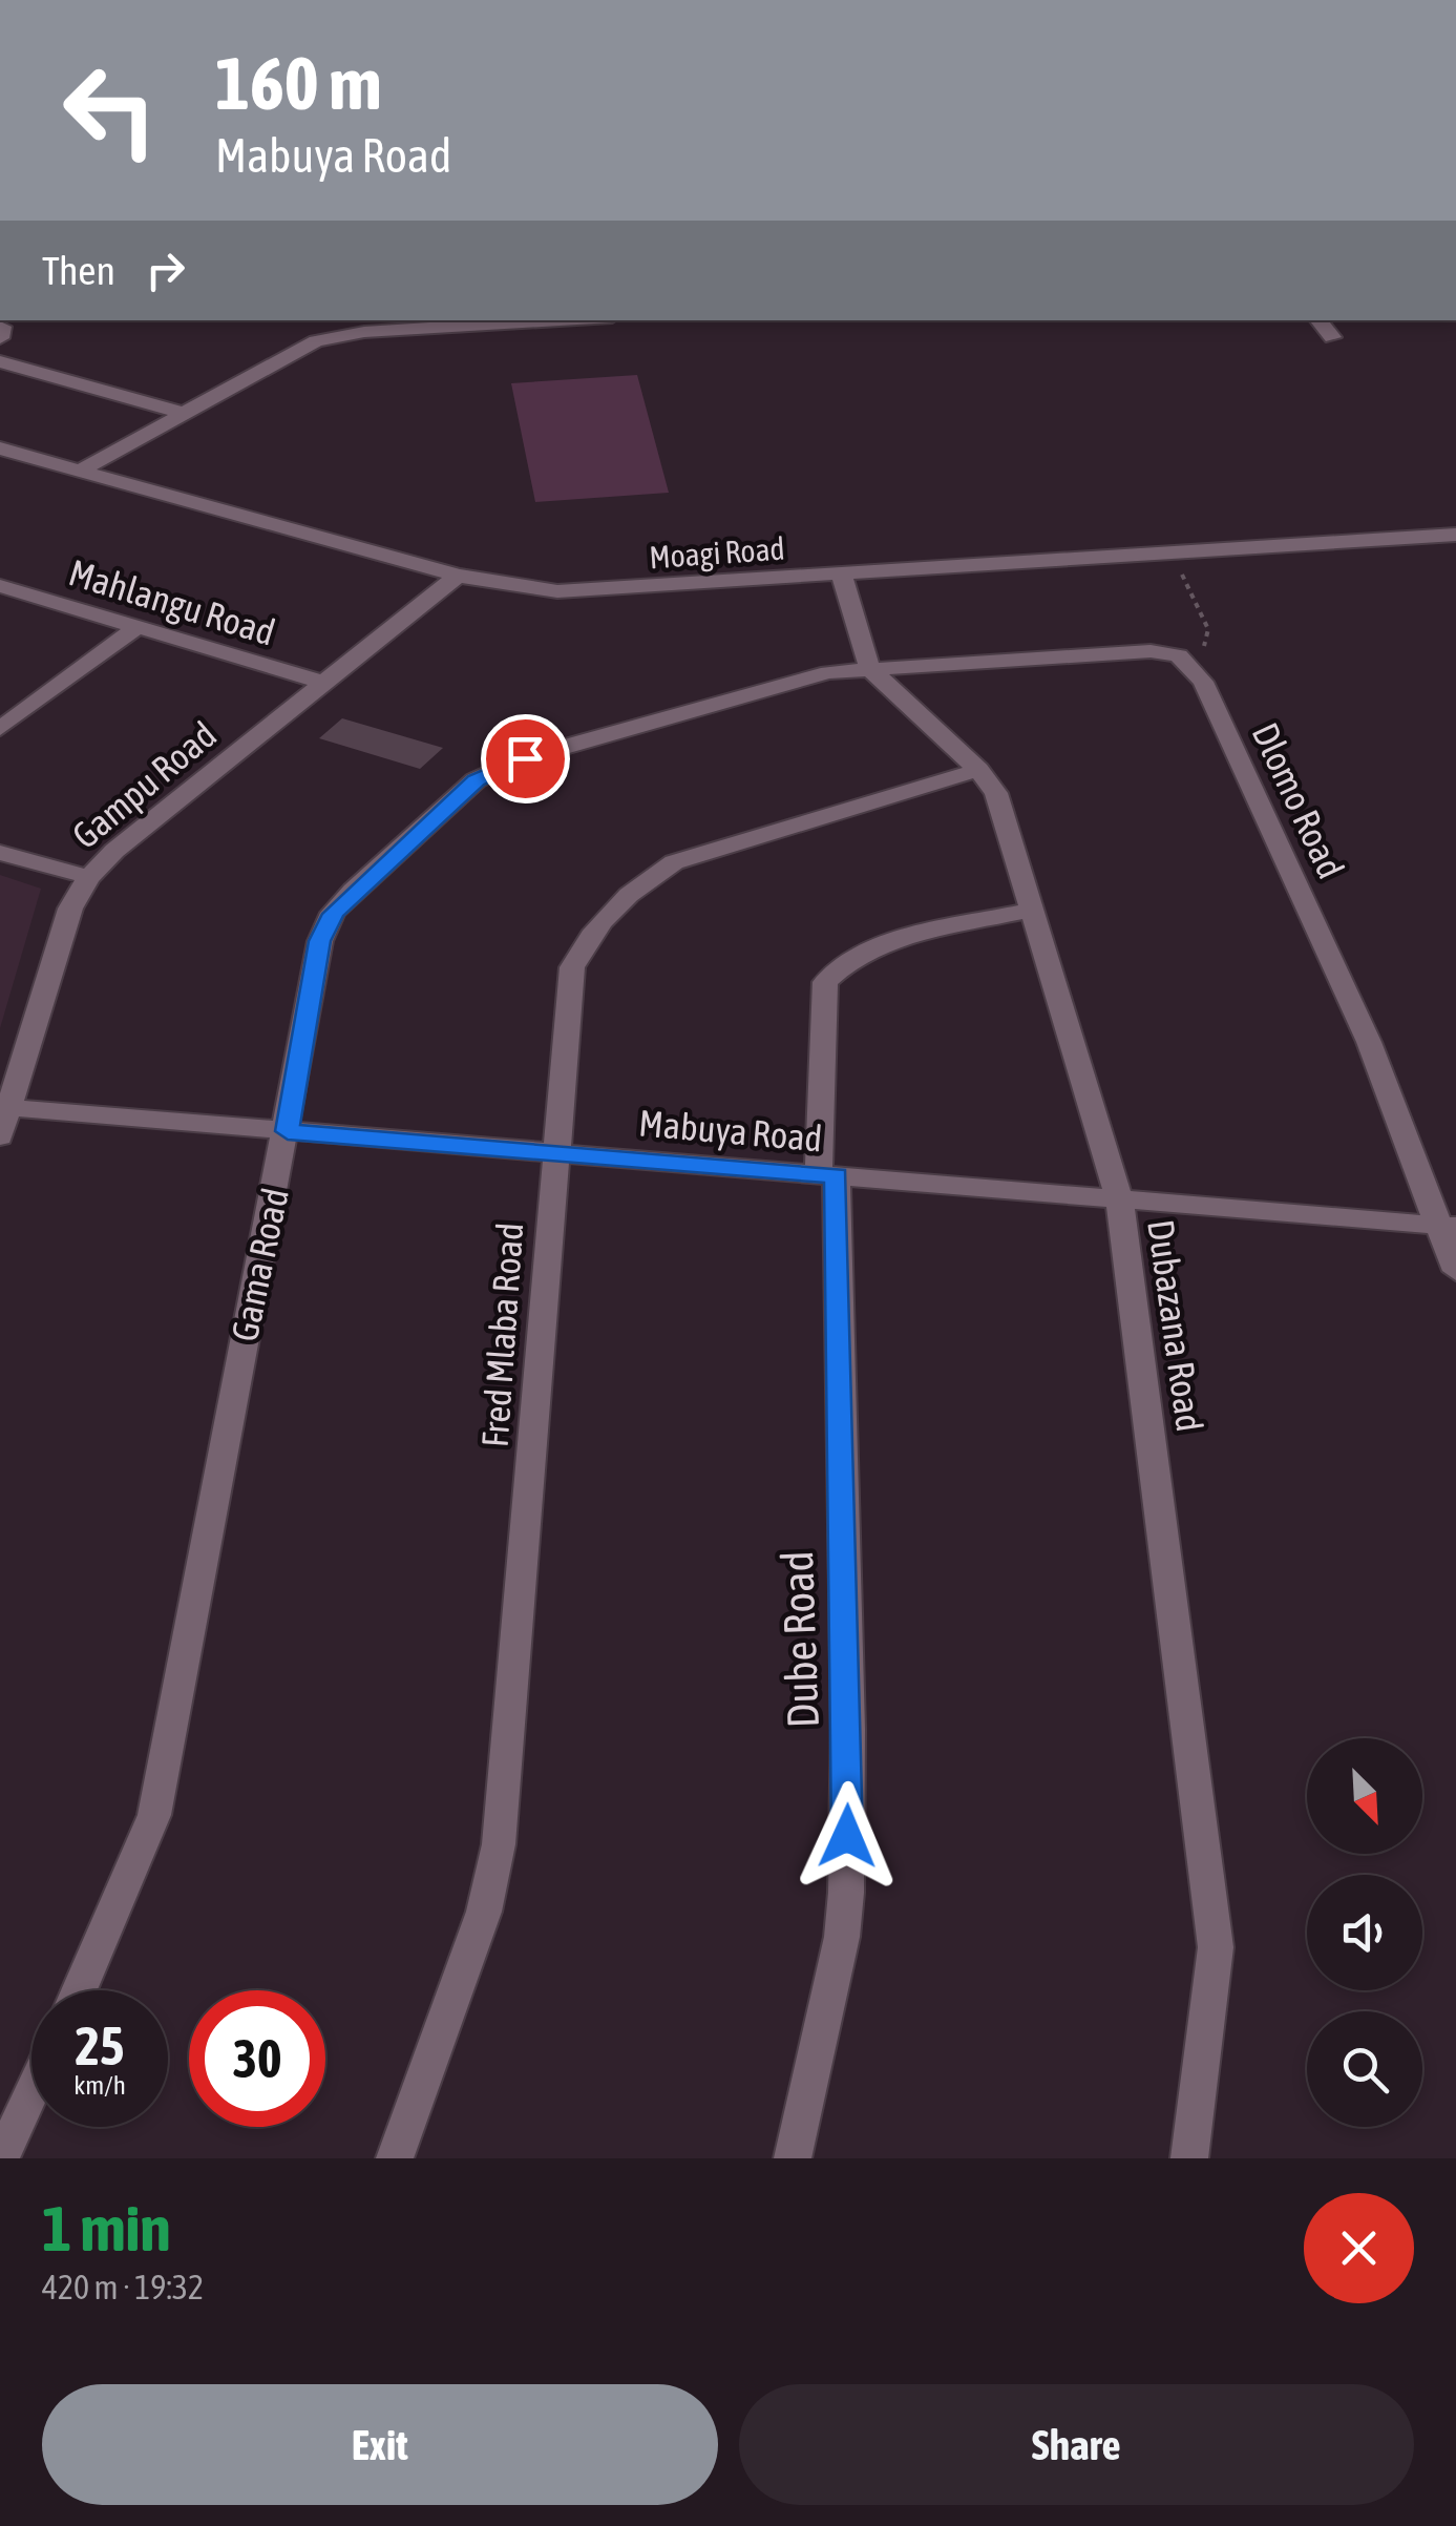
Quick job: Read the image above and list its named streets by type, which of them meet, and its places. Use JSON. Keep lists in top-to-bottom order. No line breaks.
{"streets":{"street":["Moagi Road","Mahlangu Road","Gampu Road","Dlomo Road","Mabuya Road","Gama Road","Dubazana Road","Fred Mlaba Road","Dube Road"]},"crossings":[["Moagi Road","Gampu Road"],["Moagi Road","Dubazana Road"],["Mahlangu Road","Gampu Road"],["Gampu Road","Mabuya Road"],["Dlomo Road","Mabuya Road"],["Mabuya Road","Gama Road"],["Mabuya Road","Dubazana Road"],["Mabuya Road","Fred Mlaba Road"],["Mabuya Road","Dube Road"],["Gama Road","Dubazana Road"],["Dubazana Road","Fred Mlaba Road"],["Dubazana Road","Dube Road"]],"north":"bottom right","page":{"turn":["160 m","Mabuya Road"],"then":"Then","speed":"25 km/h","limit":"30","heading":["1 min","420 m · 19:32"],"buttons":["Exit","Share"]}}
